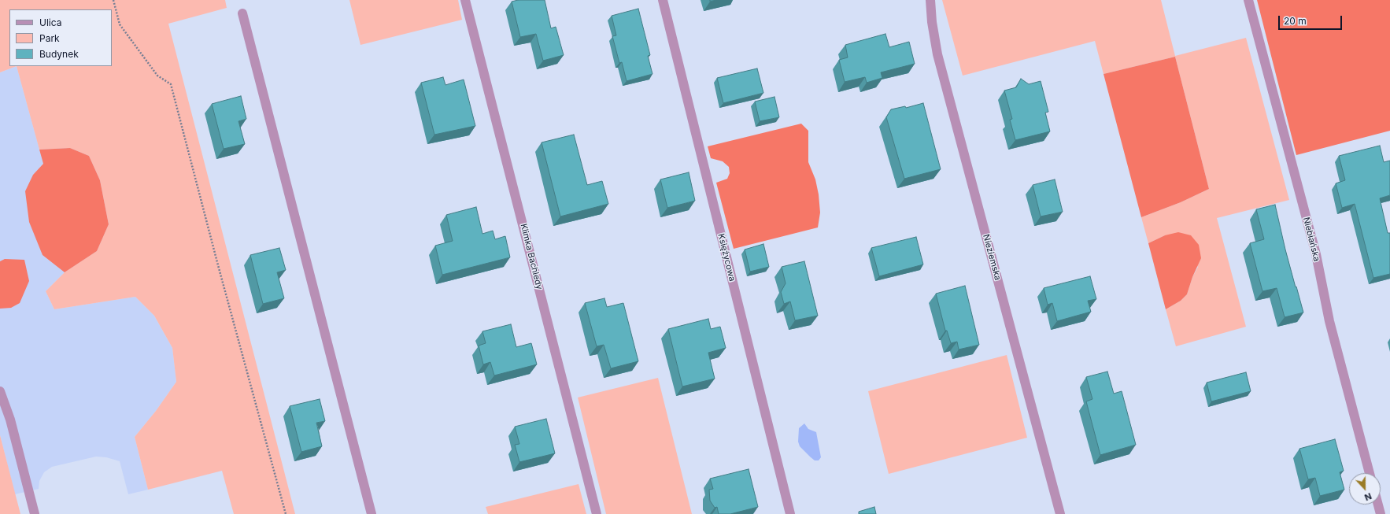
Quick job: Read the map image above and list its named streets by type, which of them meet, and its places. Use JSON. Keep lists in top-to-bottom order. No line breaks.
{"streets":{"street":["Niebiańska","Klimka Bachledy","Księżycowa","Nieziemska"]},"legend":["Ulica","Park","Budynek"],"scale_bar":"20 m","north":"bottom"}
